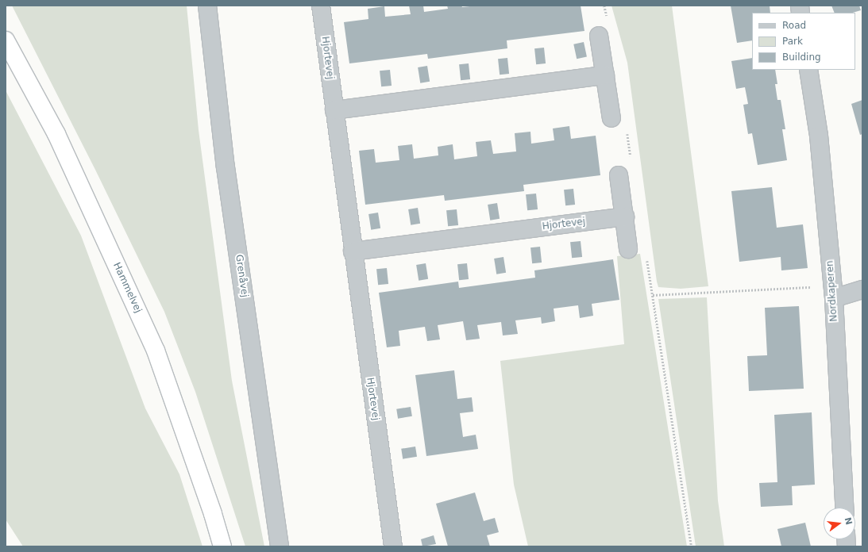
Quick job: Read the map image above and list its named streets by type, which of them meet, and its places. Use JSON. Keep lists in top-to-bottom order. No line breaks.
{"streets":{"highway":["Hammelvej"],"street":["Hjortevej","Grenåvej","Nordkaperen"]},"legend":["Road","Park","Building"],"north":"right"}
